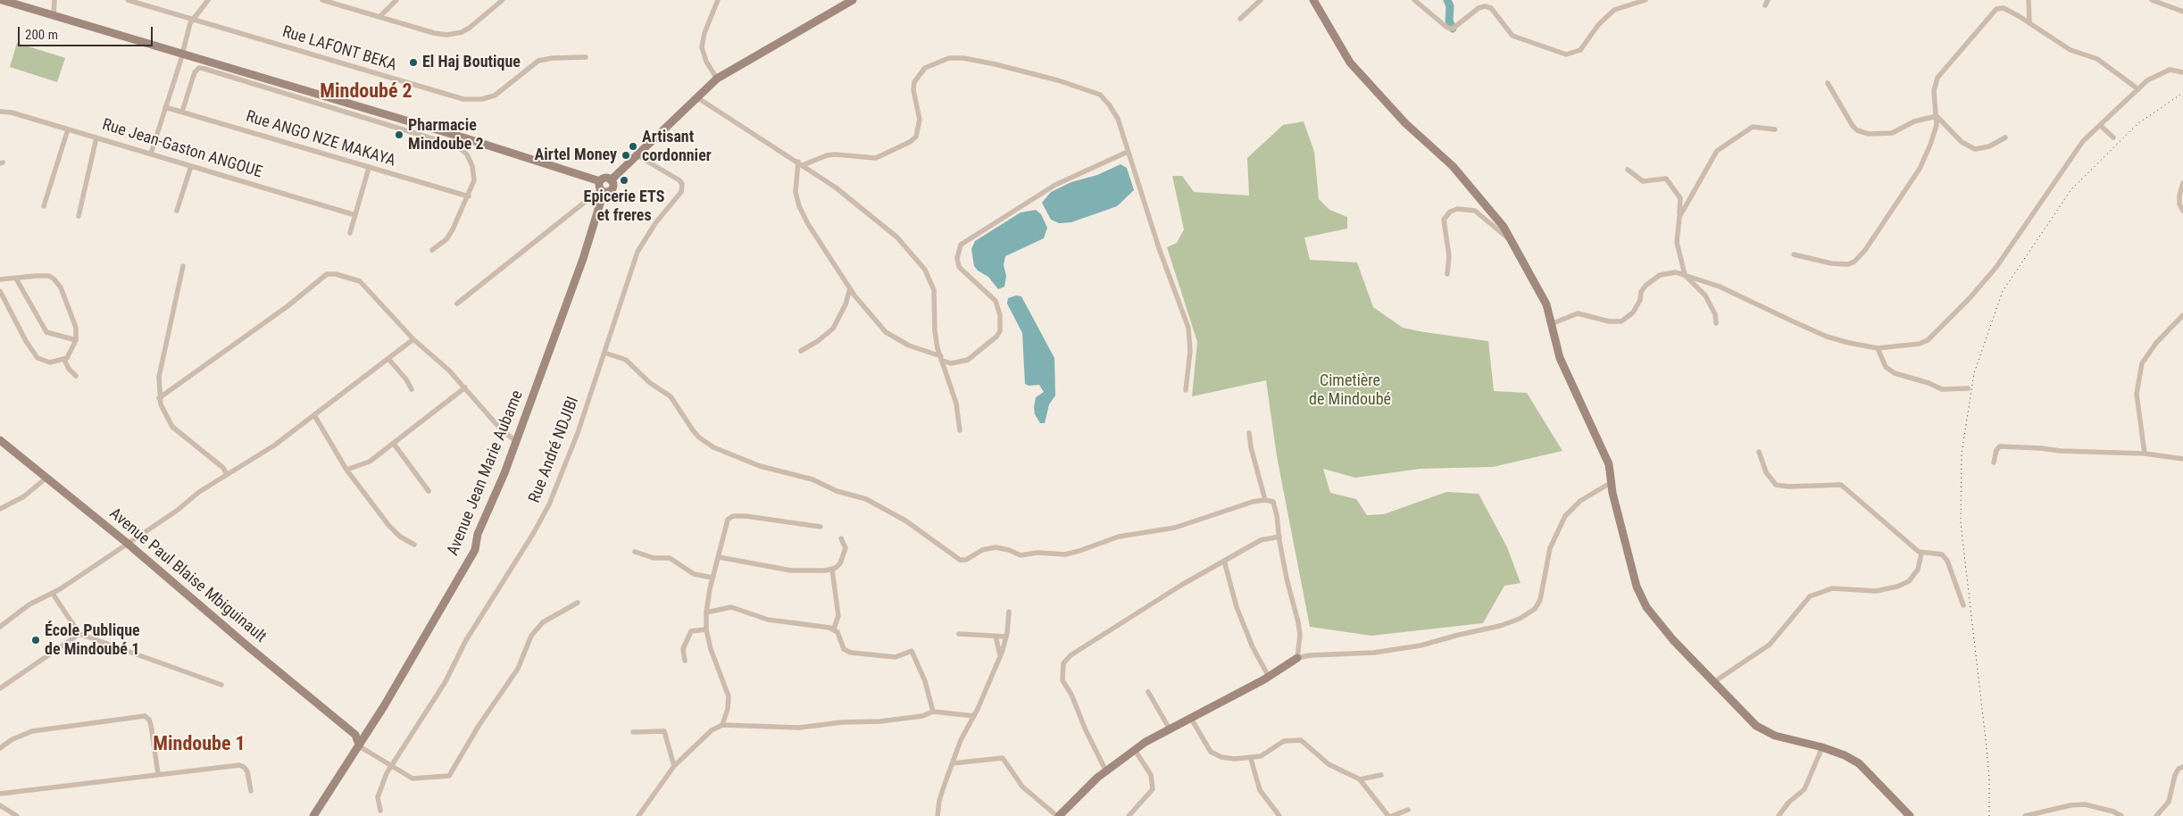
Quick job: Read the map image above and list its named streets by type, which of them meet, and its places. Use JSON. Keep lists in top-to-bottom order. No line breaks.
{"streets":{"street":["Rue LAFONT BEKA","Rue ANGO NZE MAKAYA","Rue Jean-Gaston ANGOUE","Rue André NDJIBI","Avenue Jean Marie Aubame","Avenue Paul Blaise Mbiguinault"]},"districts":["Mindoubé 2","Mindoube 1"],"parks":["Cimetière de Mindoubé"],"places":["El Haj Boutique","Pharmacie Mindoube 2","Artisant cordonnier","Airtel Money","Epicerie ETS et freres","École Publique de Mindoubé 1"],"scale_bar":"200 m"}
